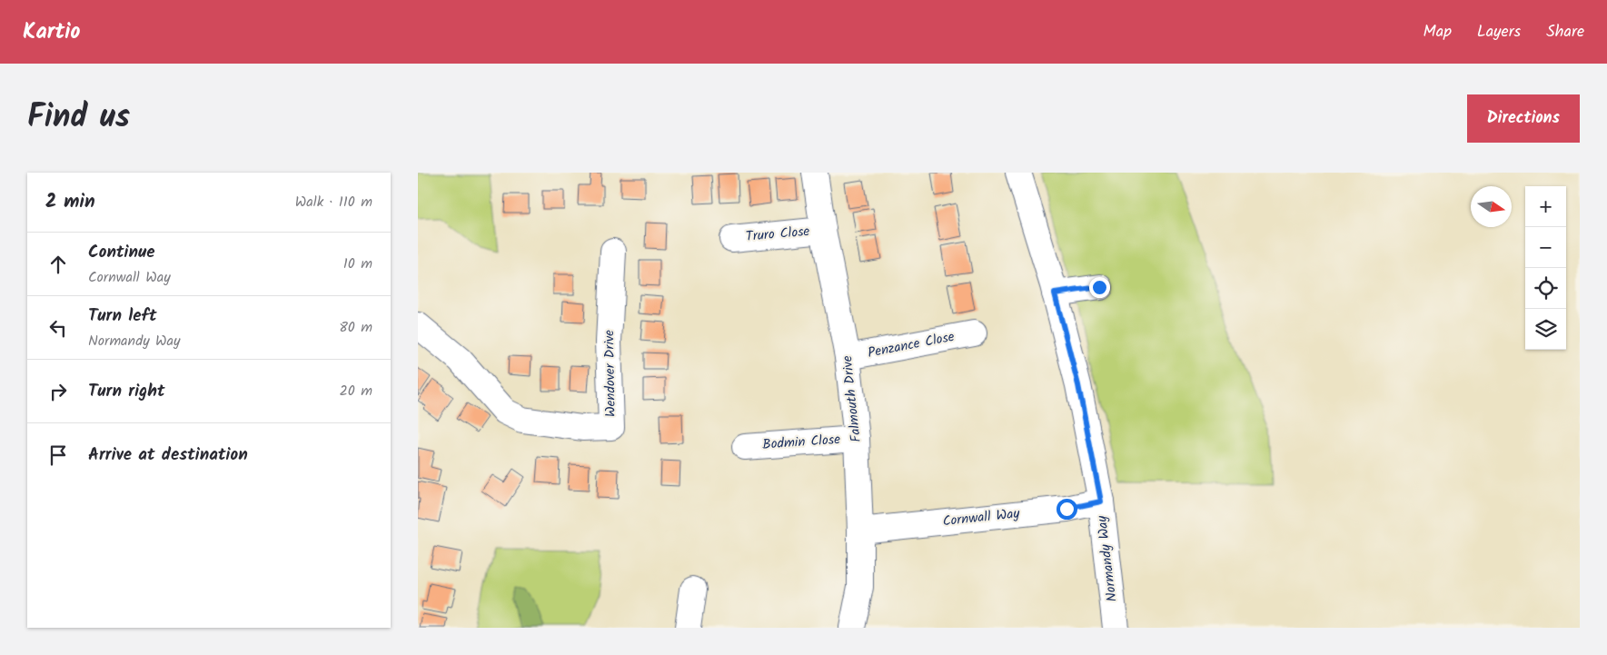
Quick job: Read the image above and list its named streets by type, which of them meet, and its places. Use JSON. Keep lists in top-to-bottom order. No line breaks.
{"streets":{"street":["Truro Close","Penzance Close","Wendover Drive","Falmouth Drive","Bodmin Close","Cornwall Way","Normandy Way"]},"crossings":[["Truro Close","Falmouth Drive"],["Penzance Close","Falmouth Drive"],["Falmouth Drive","Bodmin Close"],["Falmouth Drive","Cornwall Way"],["Cornwall Way","Normandy Way"]],"north":"right","page":{"header":"Kartio","nav":["Map","Layers","Share"],"title":"Find us","buttons":"Directions","heading":["2 min","Walk · 110 m"],"map_buttons":["+","−"],"list":[["Continue","Cornwall Way","10 m"],["Turn left","Normandy Way","80 m"],["Turn right","20 m"],"Arrive at destination"]}}
